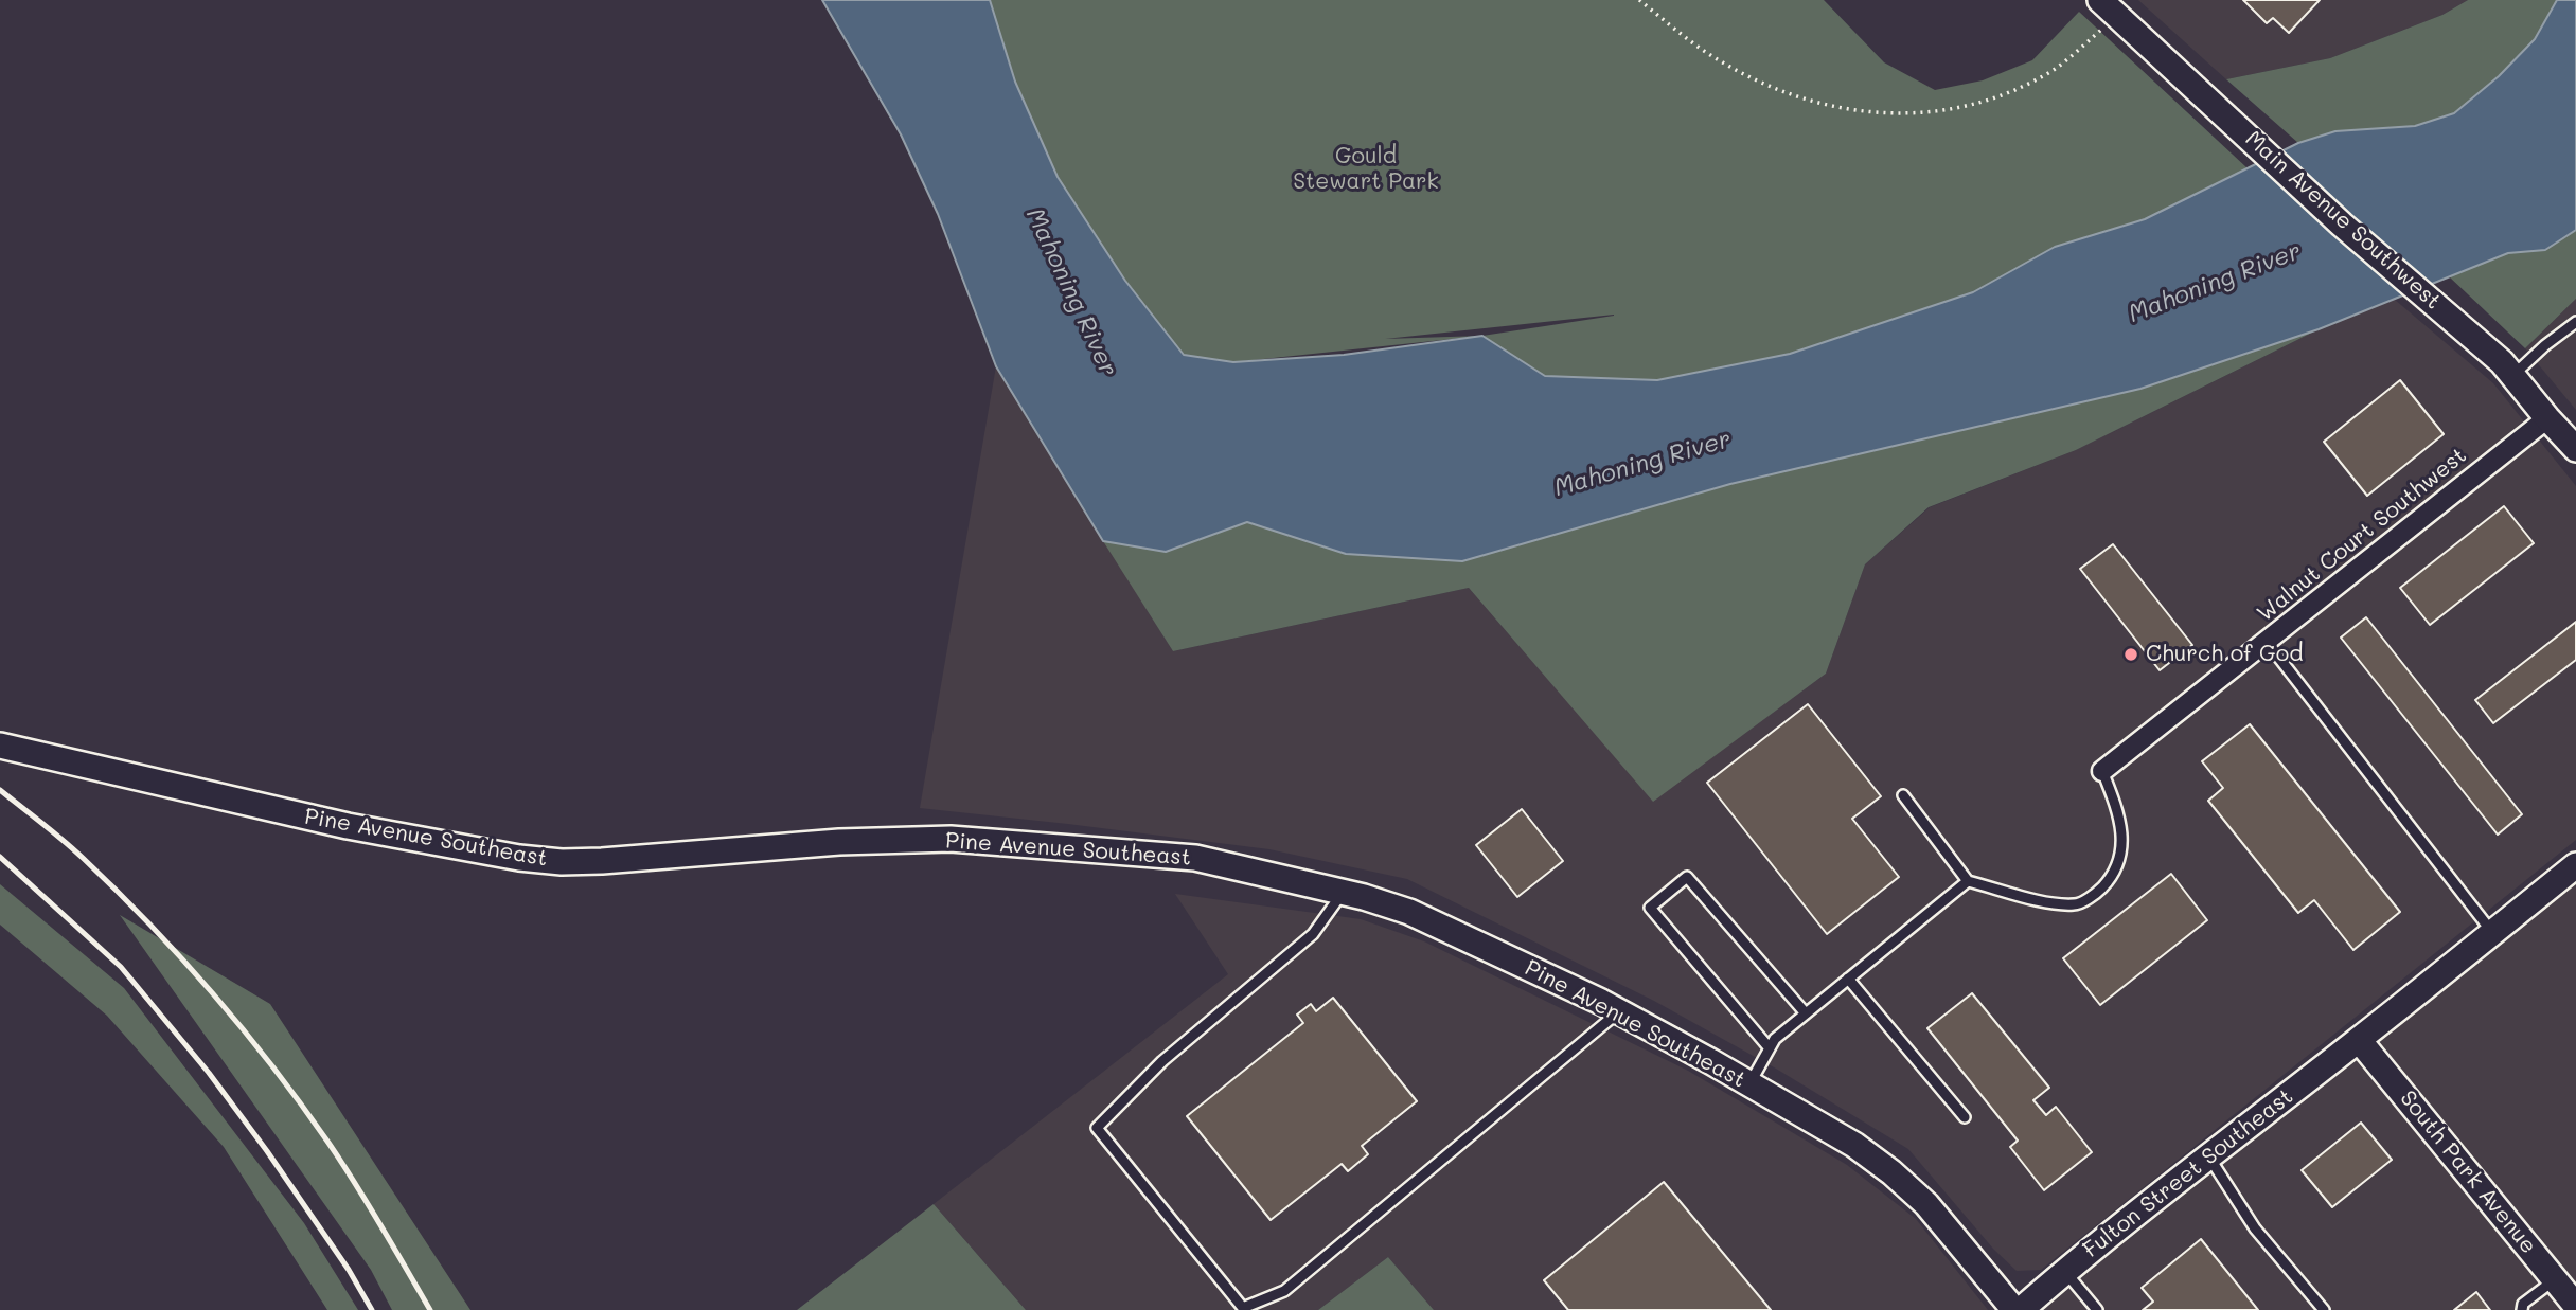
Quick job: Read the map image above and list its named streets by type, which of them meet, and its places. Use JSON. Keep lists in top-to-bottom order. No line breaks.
{"streets":{"street":["Main Avenue Southwest","Walnut Court Southwest","Pine Avenue Southeast","South Park Avenue","Fulton Street Southeast"]},"crossings":[["Main Avenue Southwest","Walnut Court Southwest"],["South Park Avenue","Fulton Street Southeast"]],"water":["Mahoning River"],"parks":["Gould Stewart Park"],"places":["Church of God"]}
